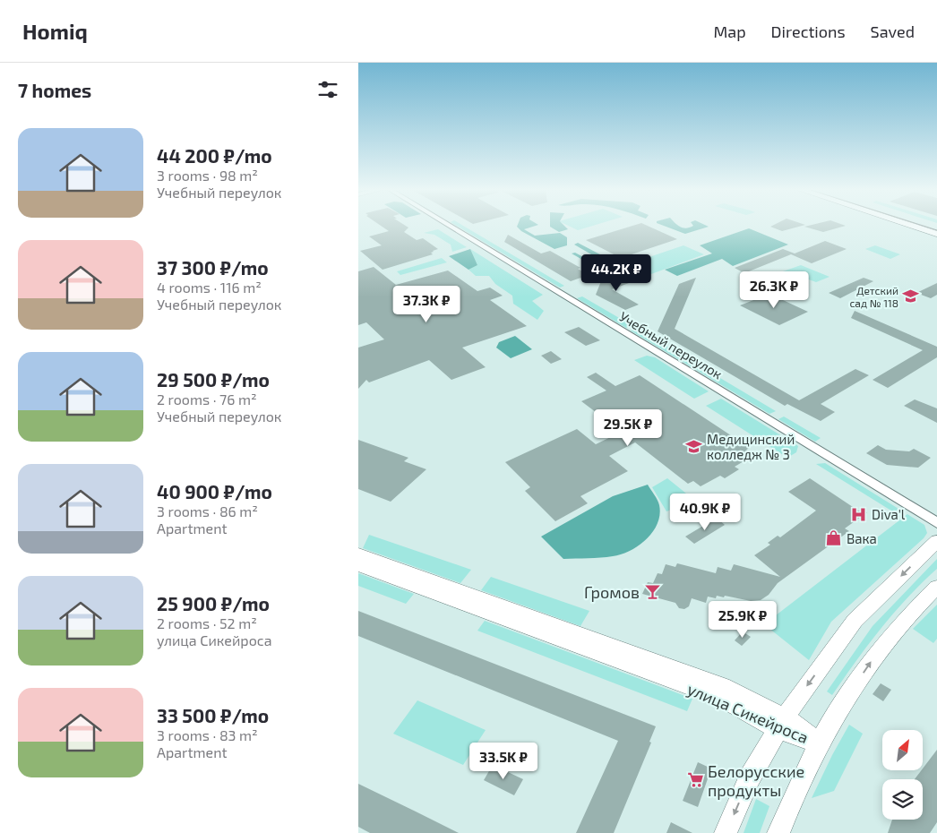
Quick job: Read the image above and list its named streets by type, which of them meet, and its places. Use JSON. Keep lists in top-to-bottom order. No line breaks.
{"streets":{"street":["Учебный переулок","улица Сикейроса"]},"places":{"school or university":["Детский сад № 118","Медицинский колледж № 3"],"hospital":["Diva'l"],"shop":["Вака"],"bar":["Громов"],"supermarket":["Белорусские продукты"]},"north":"top right","page":{"header":"Homiq","nav":["Map","Directions","Saved"],"heading":"7 homes","list":[{"name":"44 200 ₽/mo","note":"3 rooms · 98 m² · Учебный переулок"},{"name":"37 300 ₽/mo","note":"4 rooms · 116 m² · Учебный переулок"},{"name":"29 500 ₽/mo","note":"2 rooms · 76 m² · Учебный переулок"},{"name":"40 900 ₽/mo","note":"3 rooms · 86 m² · Apartment"},{"name":"25 900 ₽/mo","note":"2 rooms · 52 m² · улица Сикейроса"},{"name":"33 500 ₽/mo","note":"3 rooms · 83 m² · Apartment"}],"price":["44.2K ₽","26.3K ₽","37.3K ₽","29.5K ₽","40.9K ₽","25.9K ₽","33.5K ₽"]}}
